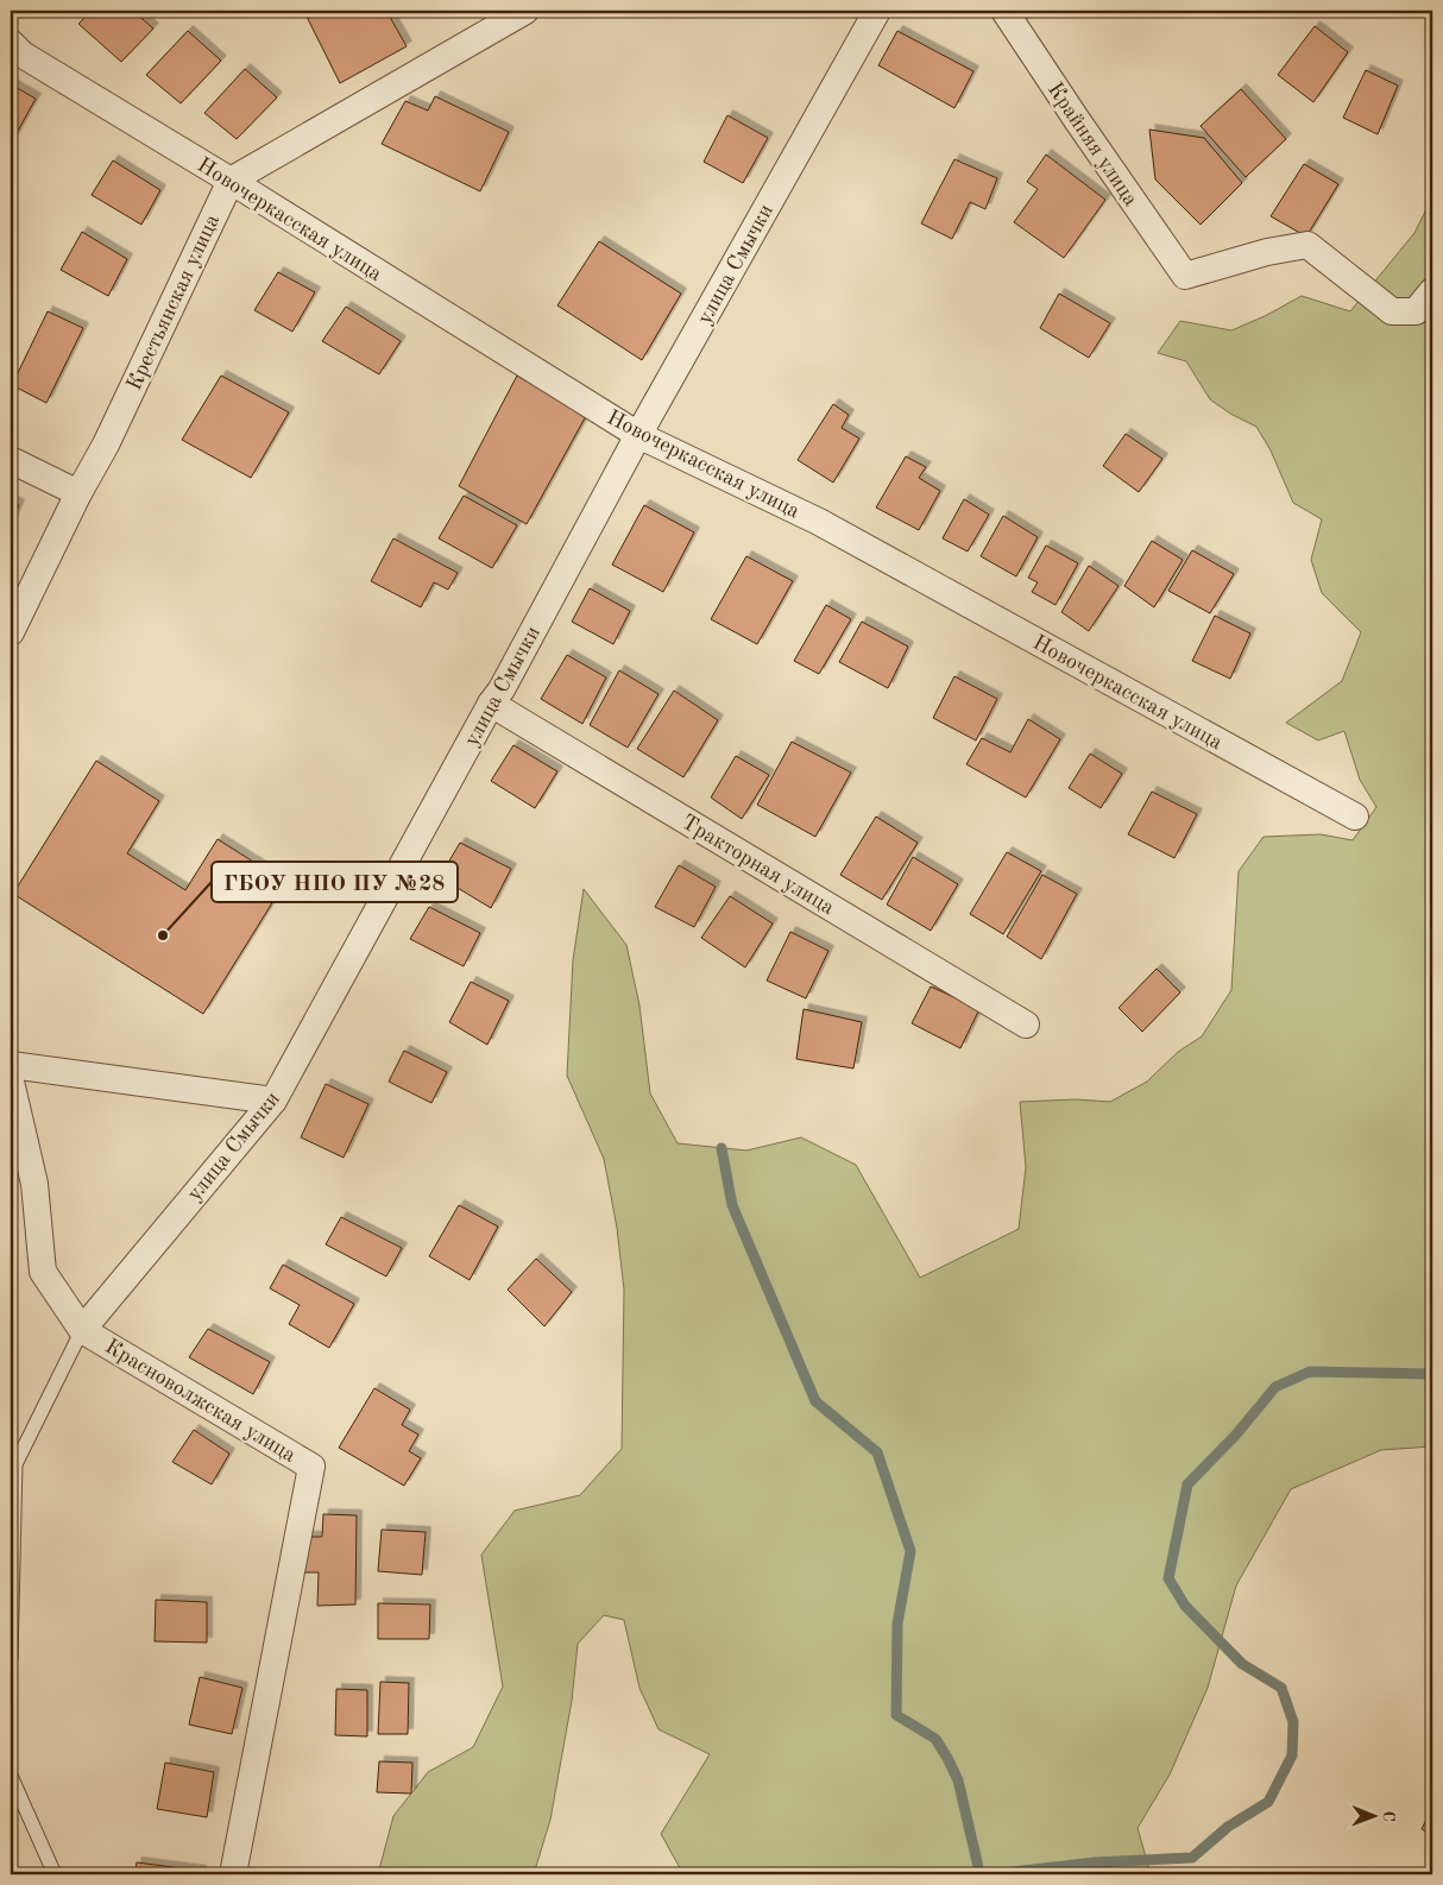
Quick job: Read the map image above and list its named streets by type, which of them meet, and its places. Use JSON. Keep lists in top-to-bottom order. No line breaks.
{"streets":{"street":["Крайняя улица","Новочеркасская улица","улица Смычки","Крестьянская улица","Тракторная улица","Красноволжская улица"]},"crossings":[["Новочеркасская улица","улица Смычки"],["Новочеркасская улица","Крестьянская улица"],["улица Смычки","Тракторная улица"],["улица Смычки","Красноволжская улица"]],"places":["ГБОУ НПО ПУ №28"],"north":"right"}
